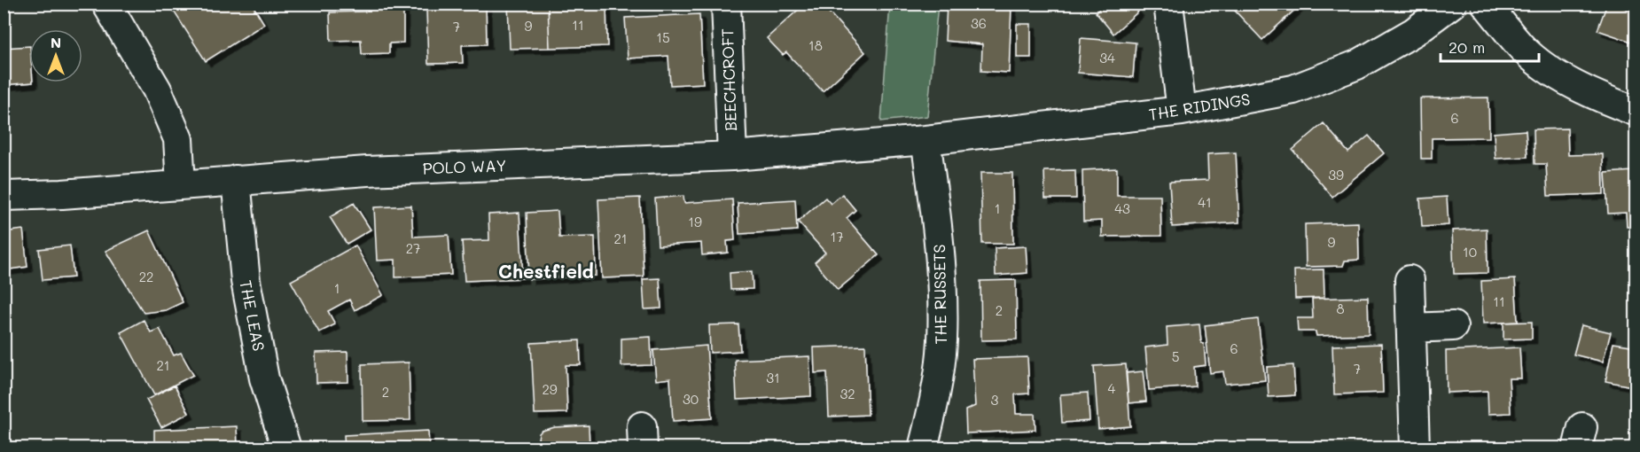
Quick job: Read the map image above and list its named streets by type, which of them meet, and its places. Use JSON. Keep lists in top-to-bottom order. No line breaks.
{"streets":{"street":["BEECHCROFT","THE RIDINGS","POLO WAY","THE RUSSETS","THE LEAS"]},"crossings":[["BEECHCROFT","POLO WAY"],["THE RIDINGS","POLO WAY"],["THE RIDINGS","THE RUSSETS"],["POLO WAY","THE RUSSETS"],["POLO WAY","THE LEAS"]],"districts":["Chestfield"],"house_numbers":["36","11","9","7","15","18","34","6","39","41","1","43","19","17","21","9","27","10","22","1","11","8","2","6","5","21","7","31","4","29","2","32","30","3"],"scale_bar":"20 m","north":"top"}
